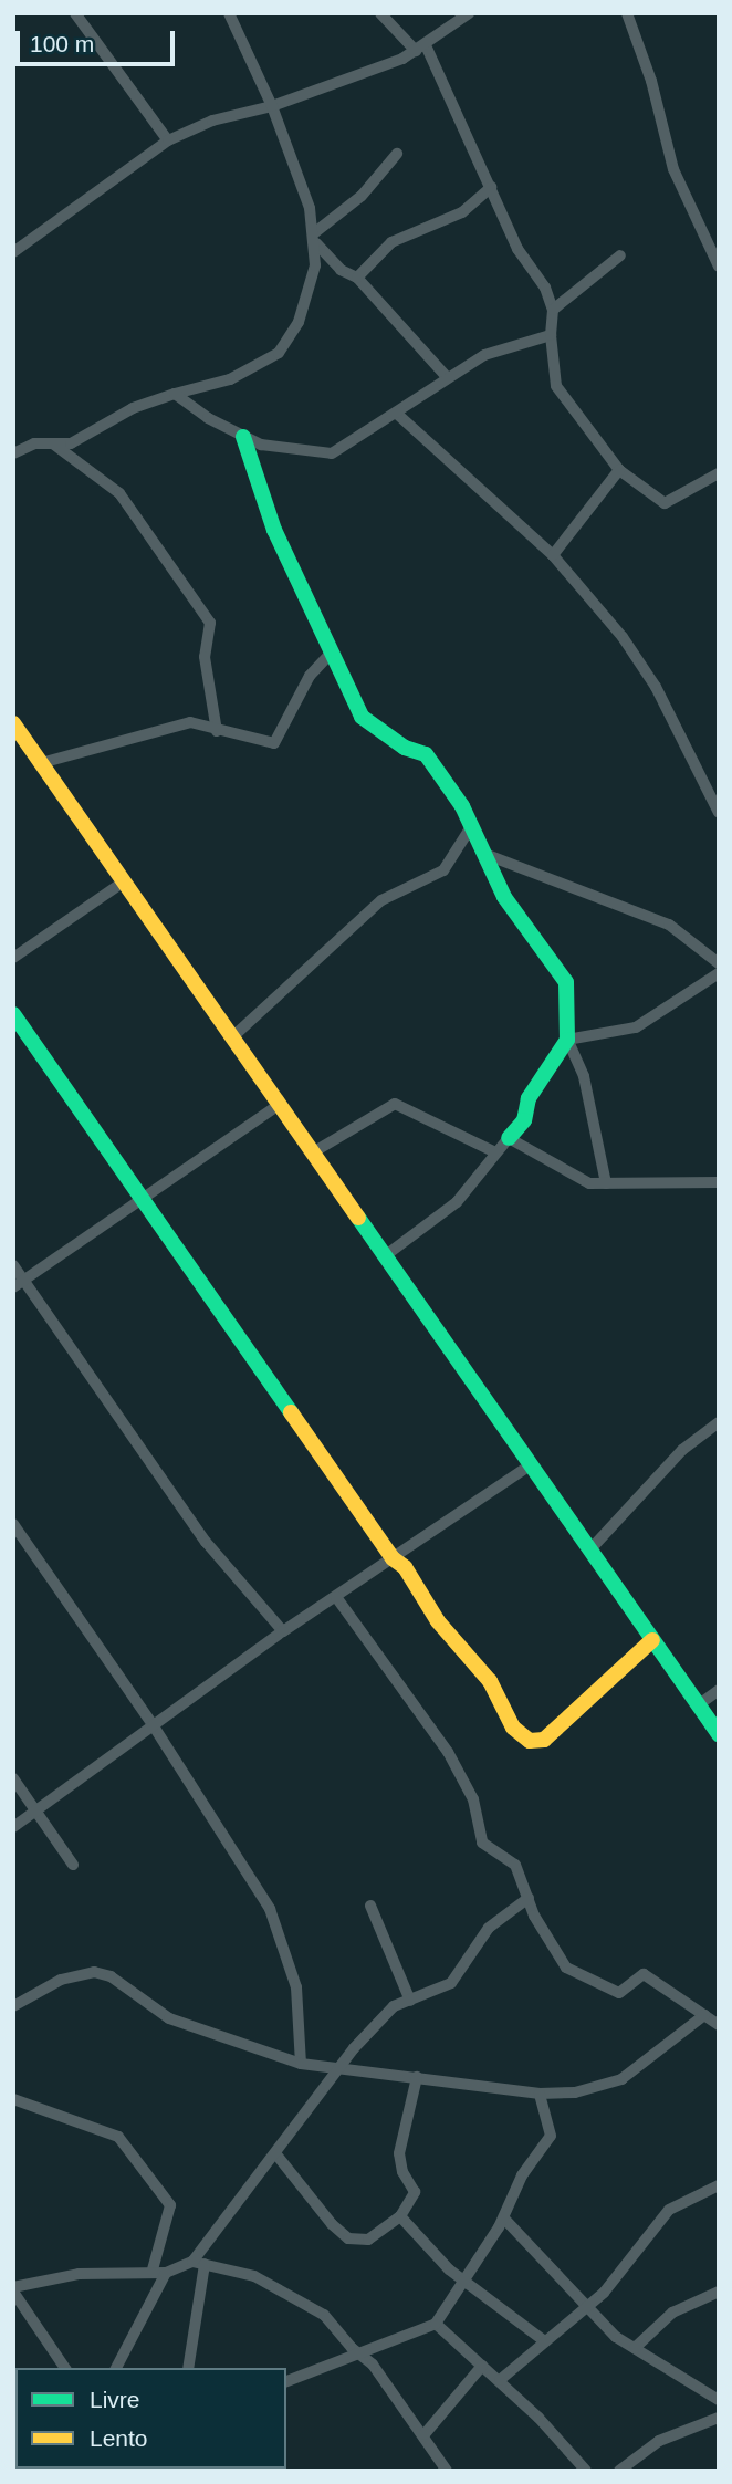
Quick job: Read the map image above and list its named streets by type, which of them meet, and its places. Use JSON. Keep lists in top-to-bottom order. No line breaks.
{"legend":["Livre","Lento"],"scale_bar":"100 m"}
